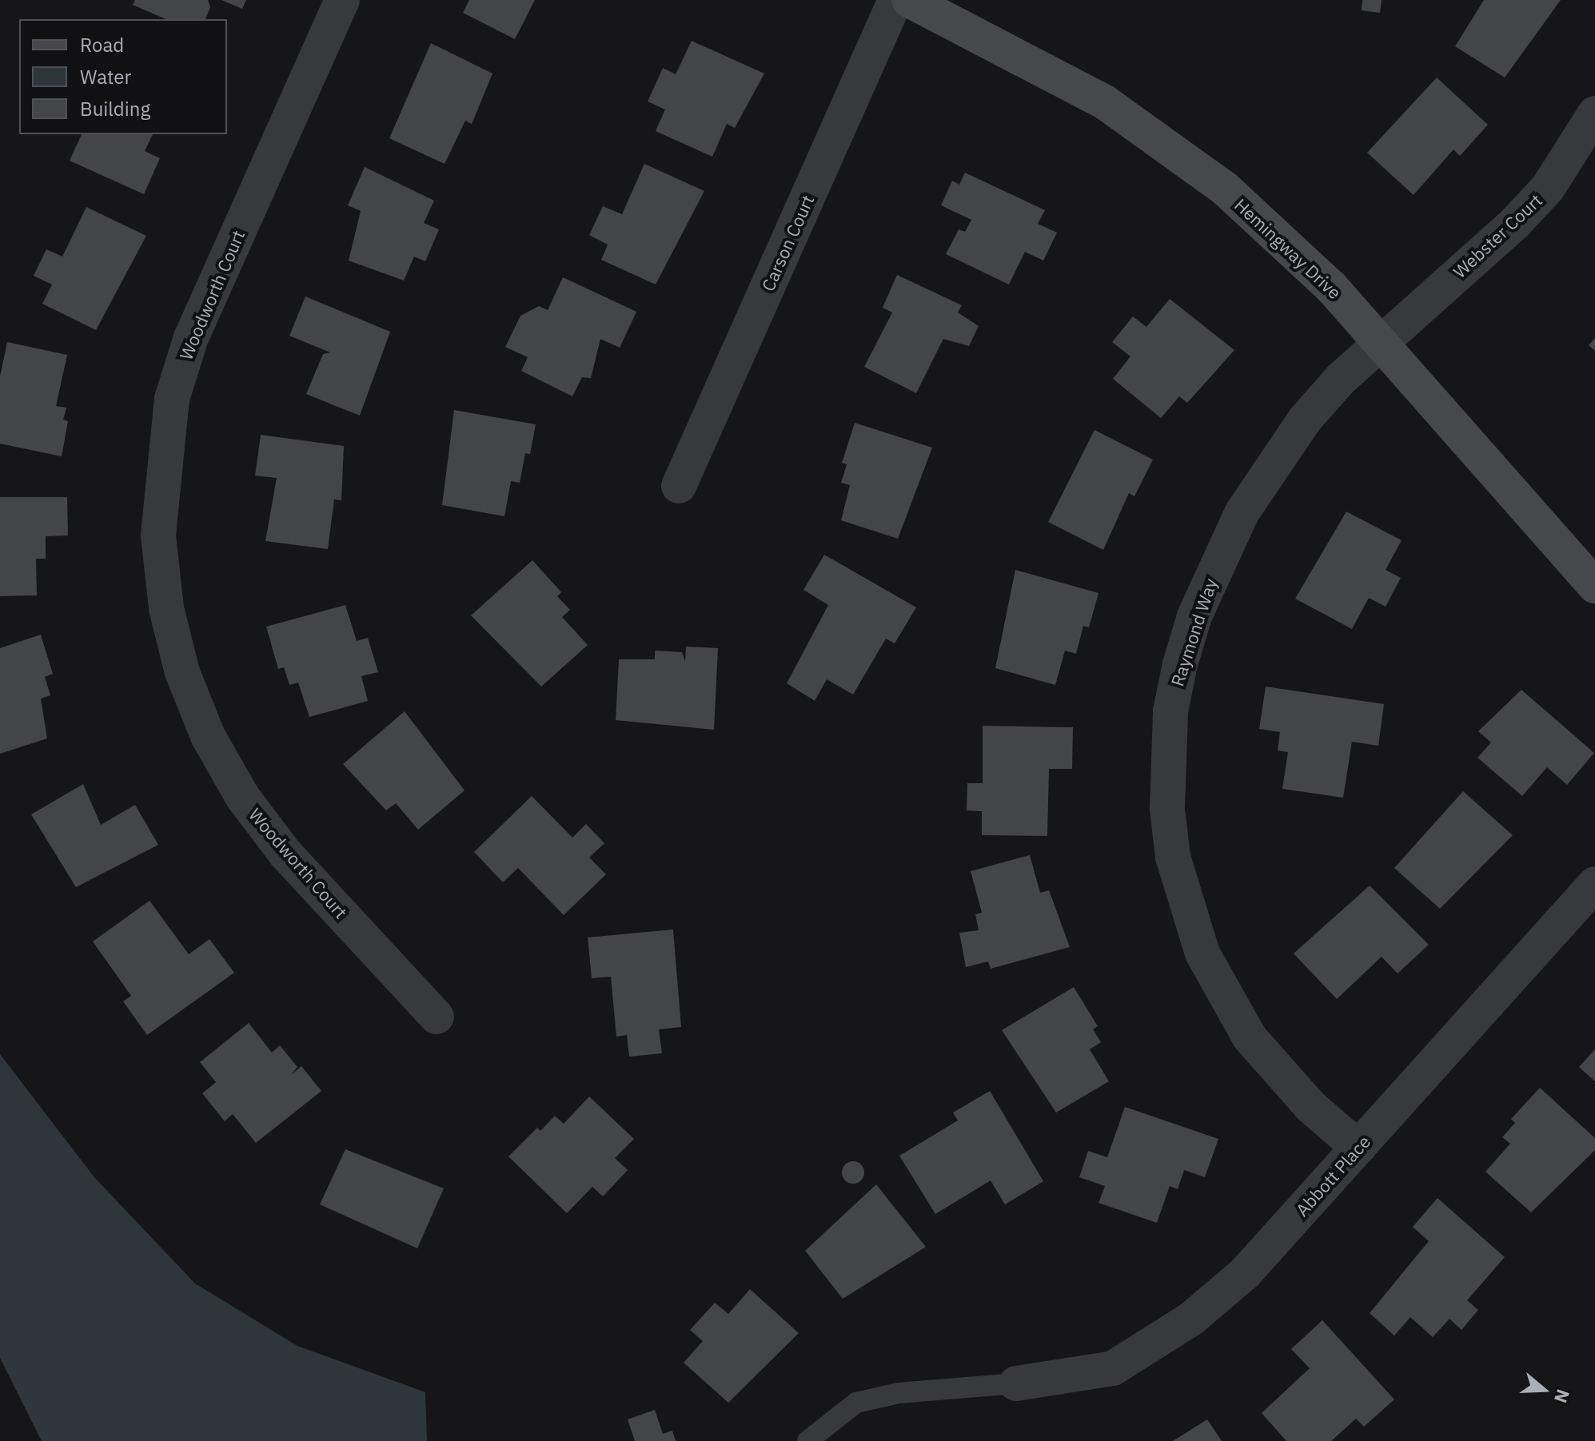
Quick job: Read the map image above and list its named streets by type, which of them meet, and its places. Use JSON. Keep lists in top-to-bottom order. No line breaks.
{"streets":{"street":["Webster Court","Carson Court","Hemingway Drive","Woodworth Court","Raymond Way","Abbott Place"]},"crossings":[["Webster Court","Hemingway Drive"],["Webster Court","Raymond Way"],["Hemingway Drive","Raymond Way"],["Raymond Way","Abbott Place"]],"legend":["Road","Water","Building"],"north":"right"}
